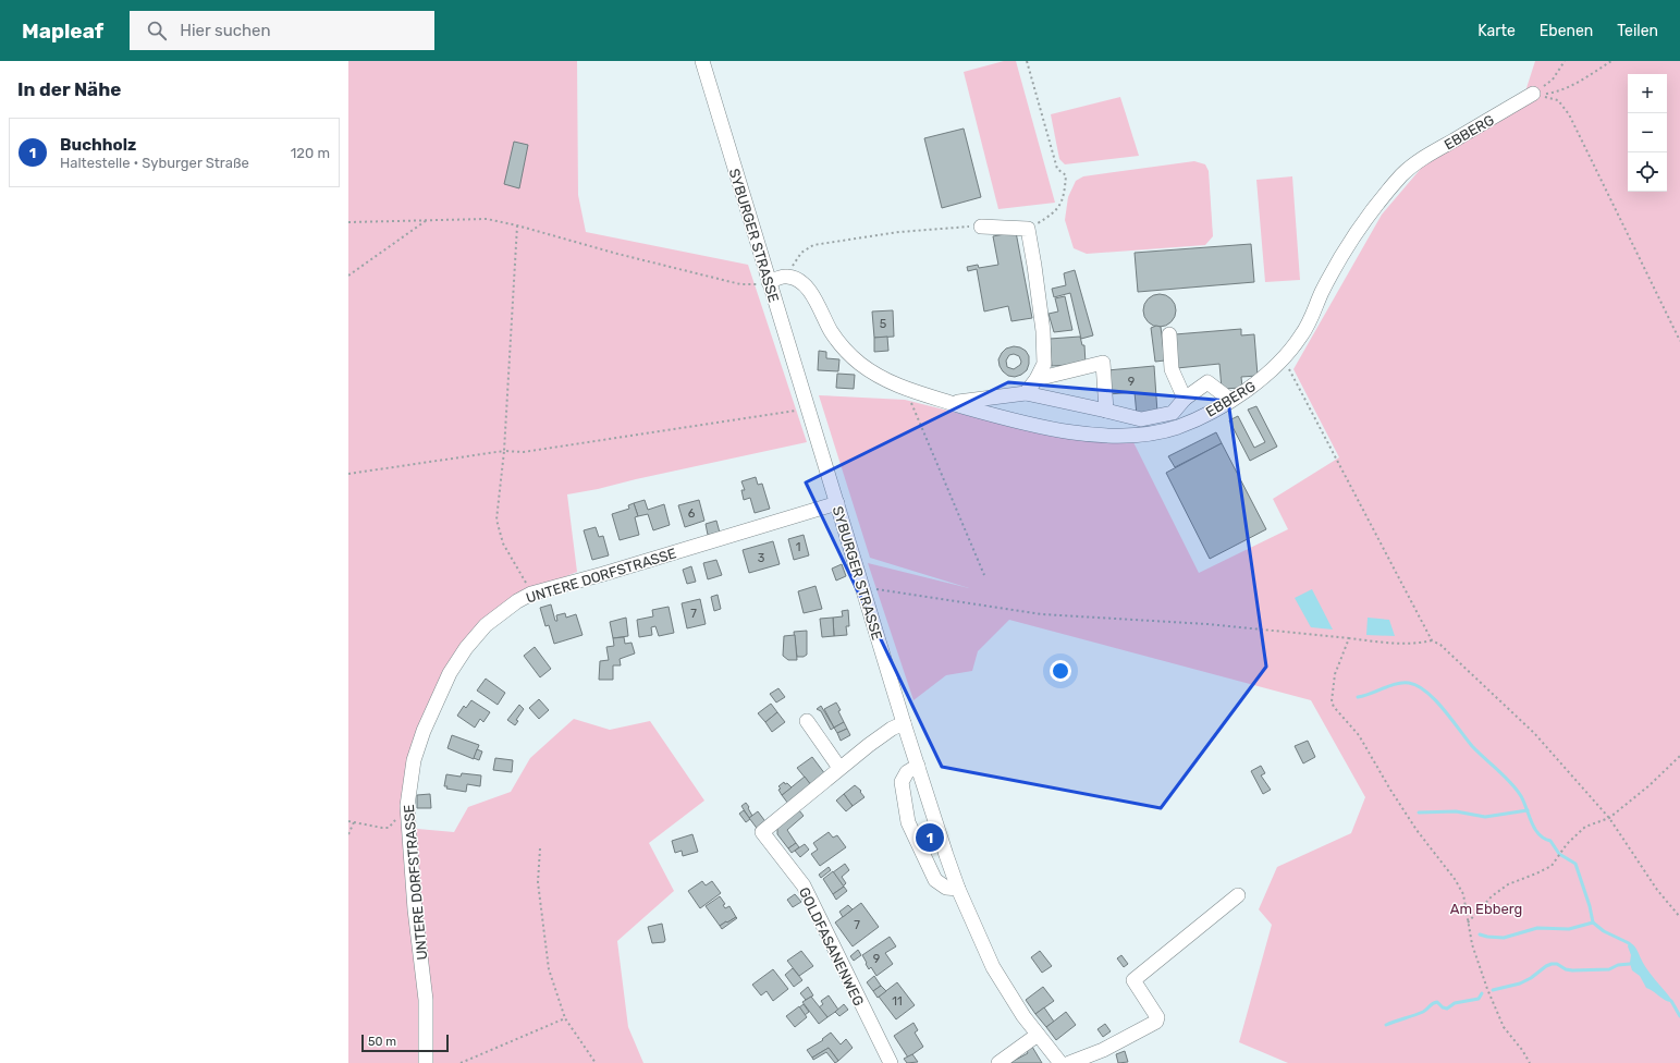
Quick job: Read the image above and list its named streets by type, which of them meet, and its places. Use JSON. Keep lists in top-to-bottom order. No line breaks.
{"streets":{"street":["EBBERG","SYBURGER STRASSE","UNTERE DORFSTRASSE","GOLDFASANENWEG"]},"crossings":[["SYBURGER STRASSE","UNTERE DORFSTRASSE"],["SYBURGER STRASSE","GOLDFASANENWEG"]],"parks":["Am Ebberg"],"house_numbers":["5","9","6","1","3","7","7","9","11"],"scale_bar":"50 m","page":{"header":"Mapleaf","search":"Hier suchen","nav":["Karte","Ebenen","Teilen"],"heading":"In der Nähe","map_buttons":["+","−"],"list":[{"mark":"1","name":"Buchholz","note":"Haltestelle · Syburger Straße","value":"120 m"}],"pins":"1","scale":"50 m"}}
